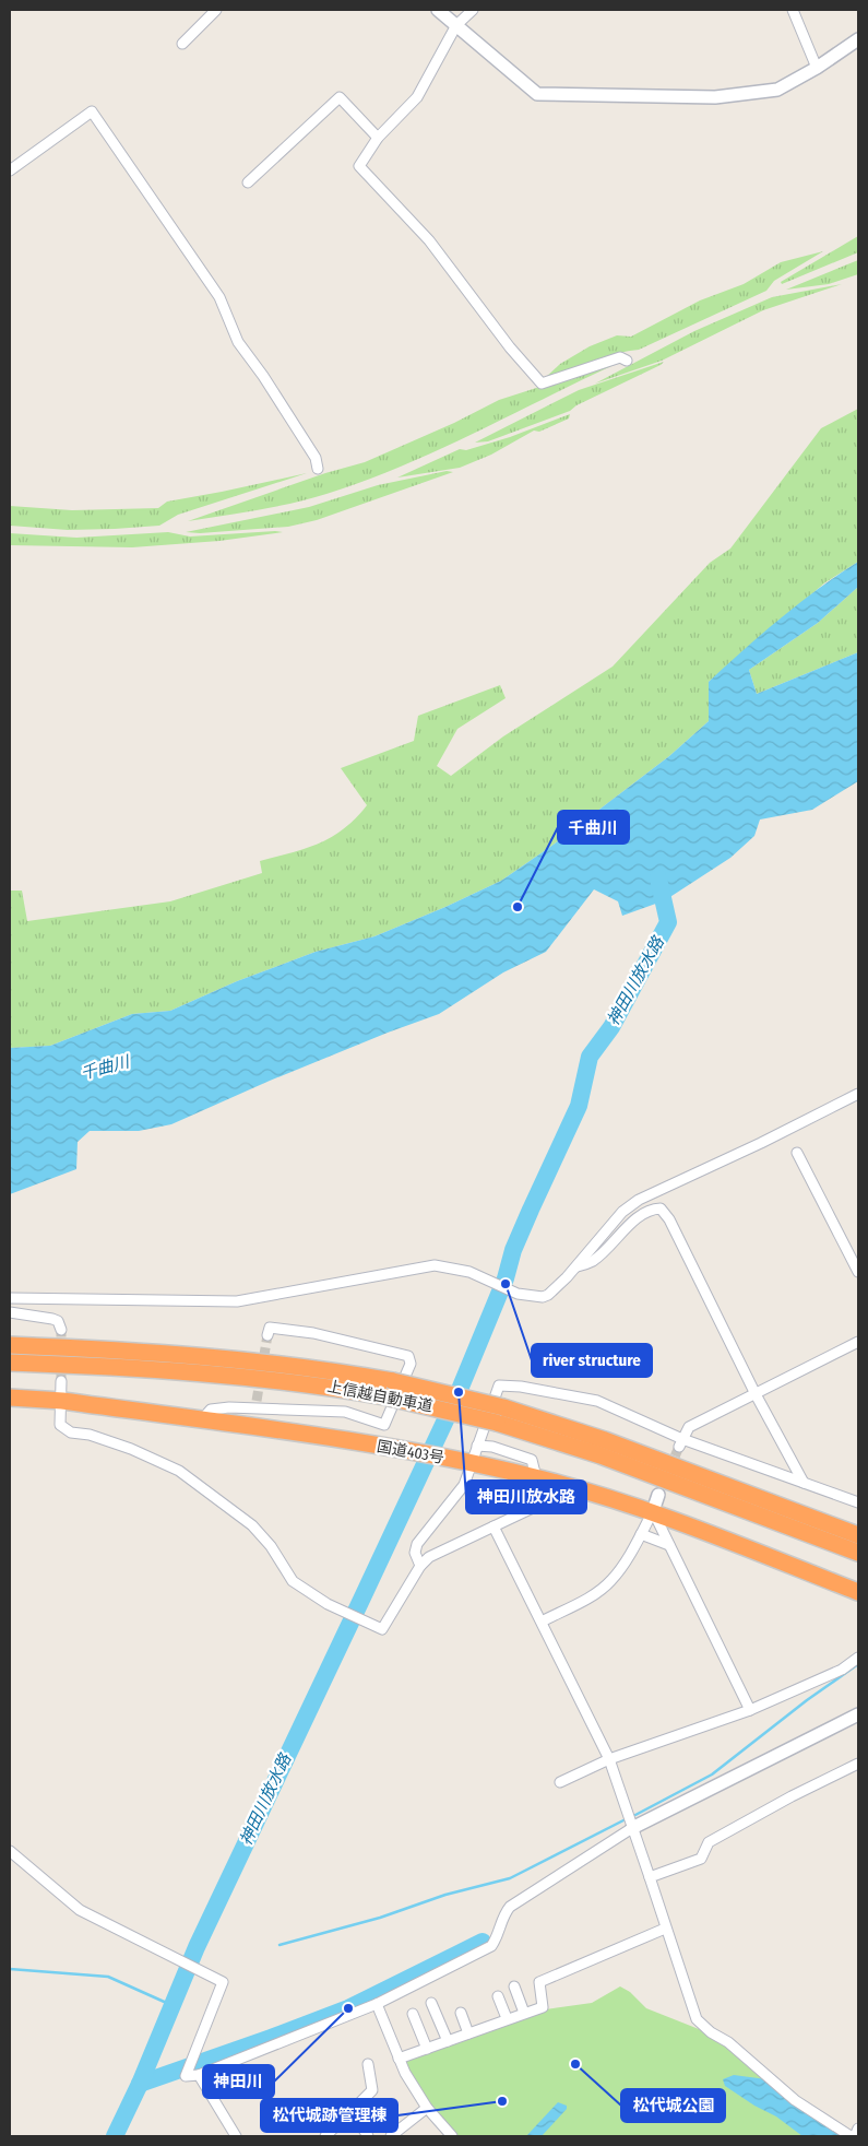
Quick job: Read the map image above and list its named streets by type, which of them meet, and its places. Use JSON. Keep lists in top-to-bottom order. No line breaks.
{"streets":{"highway":["上信越自動車道","国道403号"]},"water":["神田川放水路","千曲川"],"places":["千曲川","river structure","神田川放水路","神田川","松代城公園","松代城跡管理棟"]}
